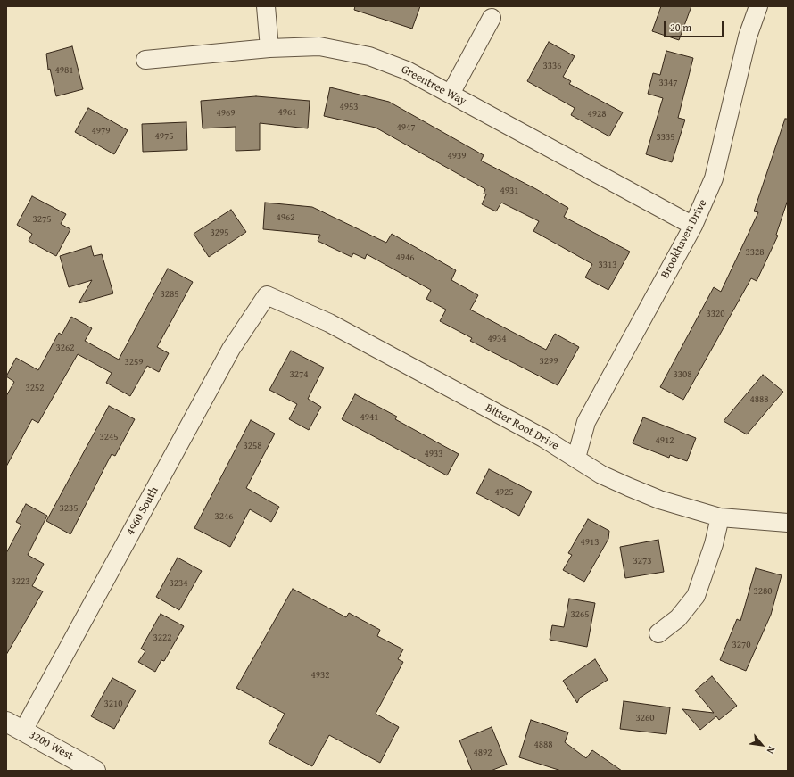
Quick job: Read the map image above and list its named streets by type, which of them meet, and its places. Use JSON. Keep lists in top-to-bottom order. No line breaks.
{"streets":{"street":["Greentree Way","Brookhaven Drive","Bitter Root Drive","4960 South","3200 West"]},"crossings":[["Greentree Way","Brookhaven Drive"],["Brookhaven Drive","Bitter Root Drive"],["Bitter Root Drive","4960 South"],["4960 South","3200 West"]],"house_numbers":["3336","4981","3347","4953","4961","4969","4928","4947","4979","4975","3335","4939","4931","4962","3275","3295","3328","4946","3313","3285","3320","4934","3262","3299","3259","3274","3308","3252","4888","4941","3245","4912","3258","4933","4925","3235","3246","4913","3273","3223","3234","3280","3265","3222","3270","4932","3210","3260","4888","4892"],"scale_bar":"20 m","north":"bottom right"}
